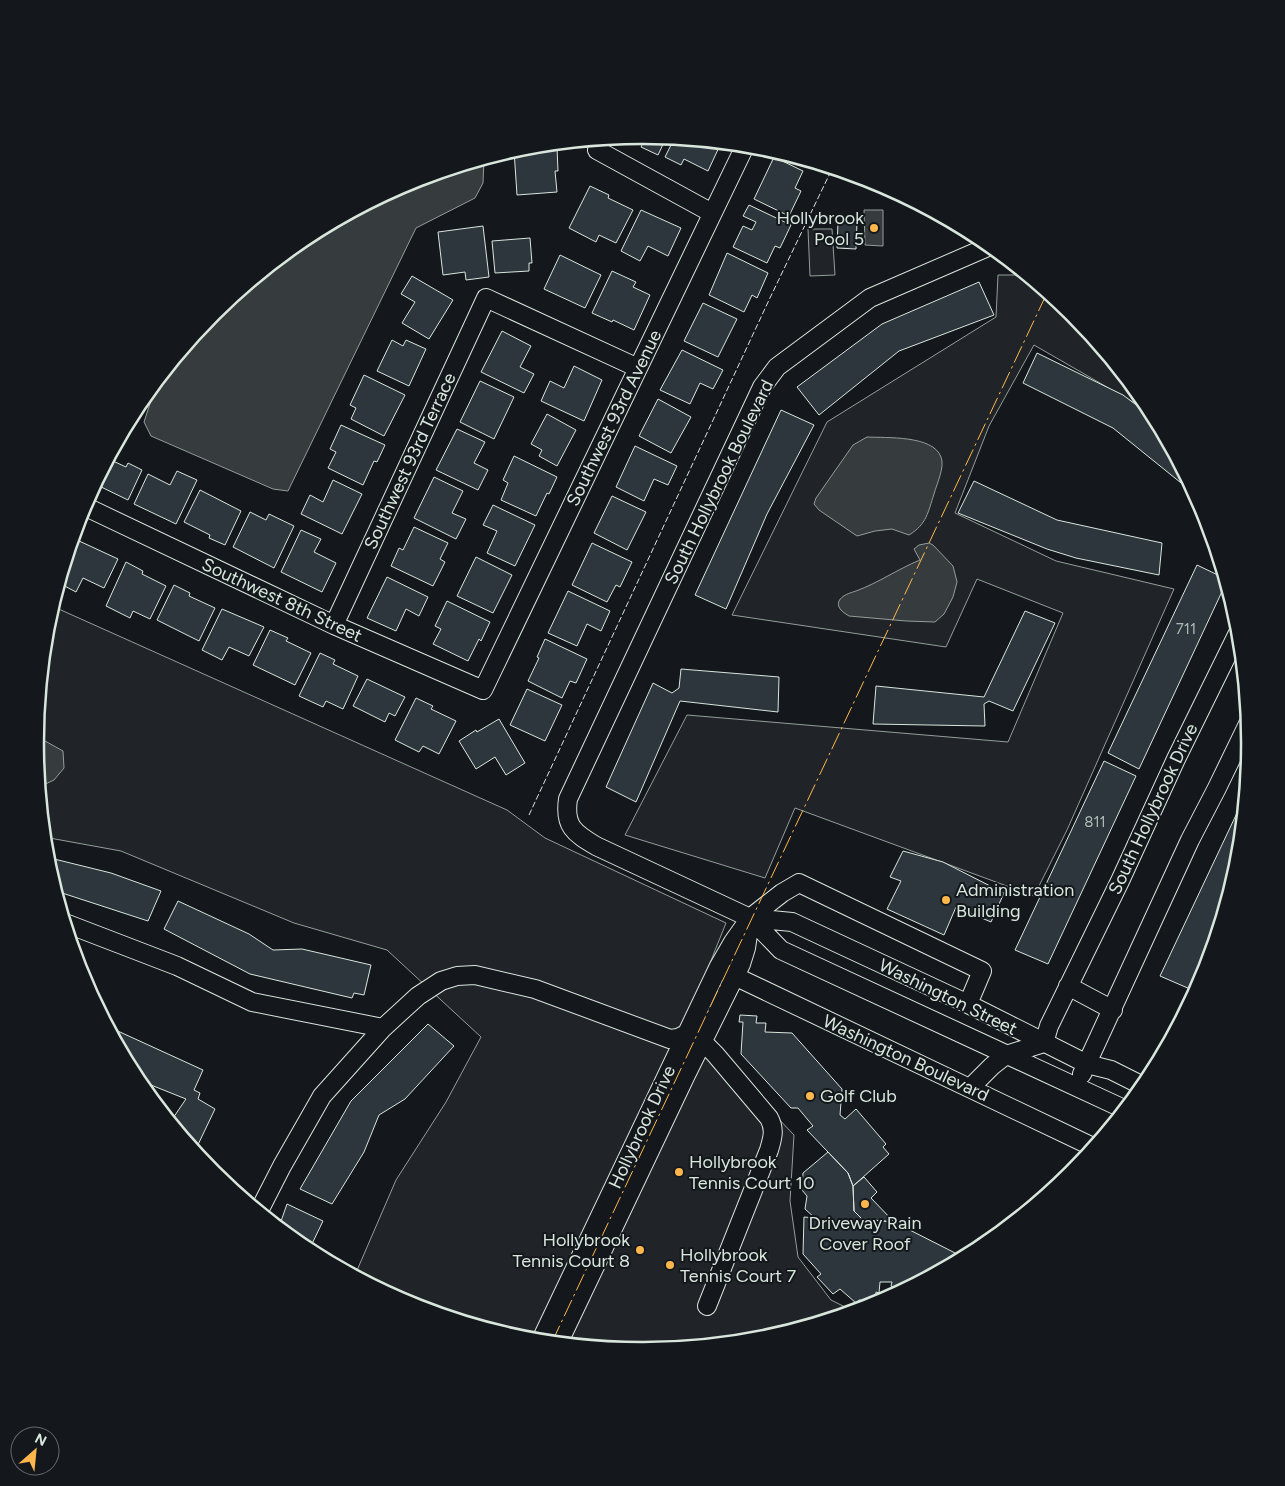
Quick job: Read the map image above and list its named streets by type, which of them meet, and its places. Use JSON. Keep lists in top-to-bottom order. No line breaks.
{"streets":{"street":["Southwest 93rd Avenue","Southwest 93rd Terrace","South Hollybrook Boulevard","Southwest 8th Street","South Hollybrook Drive","Washington Street","Washington Boulevard","Hollybrook Drive"]},"crossings":[["Southwest 93rd Avenue","Southwest 93rd Terrace"],["Southwest 93rd Avenue","Southwest 8th Street"],["Southwest 93rd Terrace","Southwest 8th Street"],["South Hollybrook Boulevard","Washington Street"],["South Hollybrook Drive","Washington Street"],["Washington Street","Hollybrook Drive"],["Washington Boulevard","Hollybrook Drive"]],"places":["Hollybrook Pool 5","Administration Building","Golf Club","Hollybrook Tennis Court 10","Driveway Rain Cover Roof","Hollybrook Tennis Court 8","Hollybrook Tennis Court 7"],"house_numbers":["711","811"],"north":"top right"}
